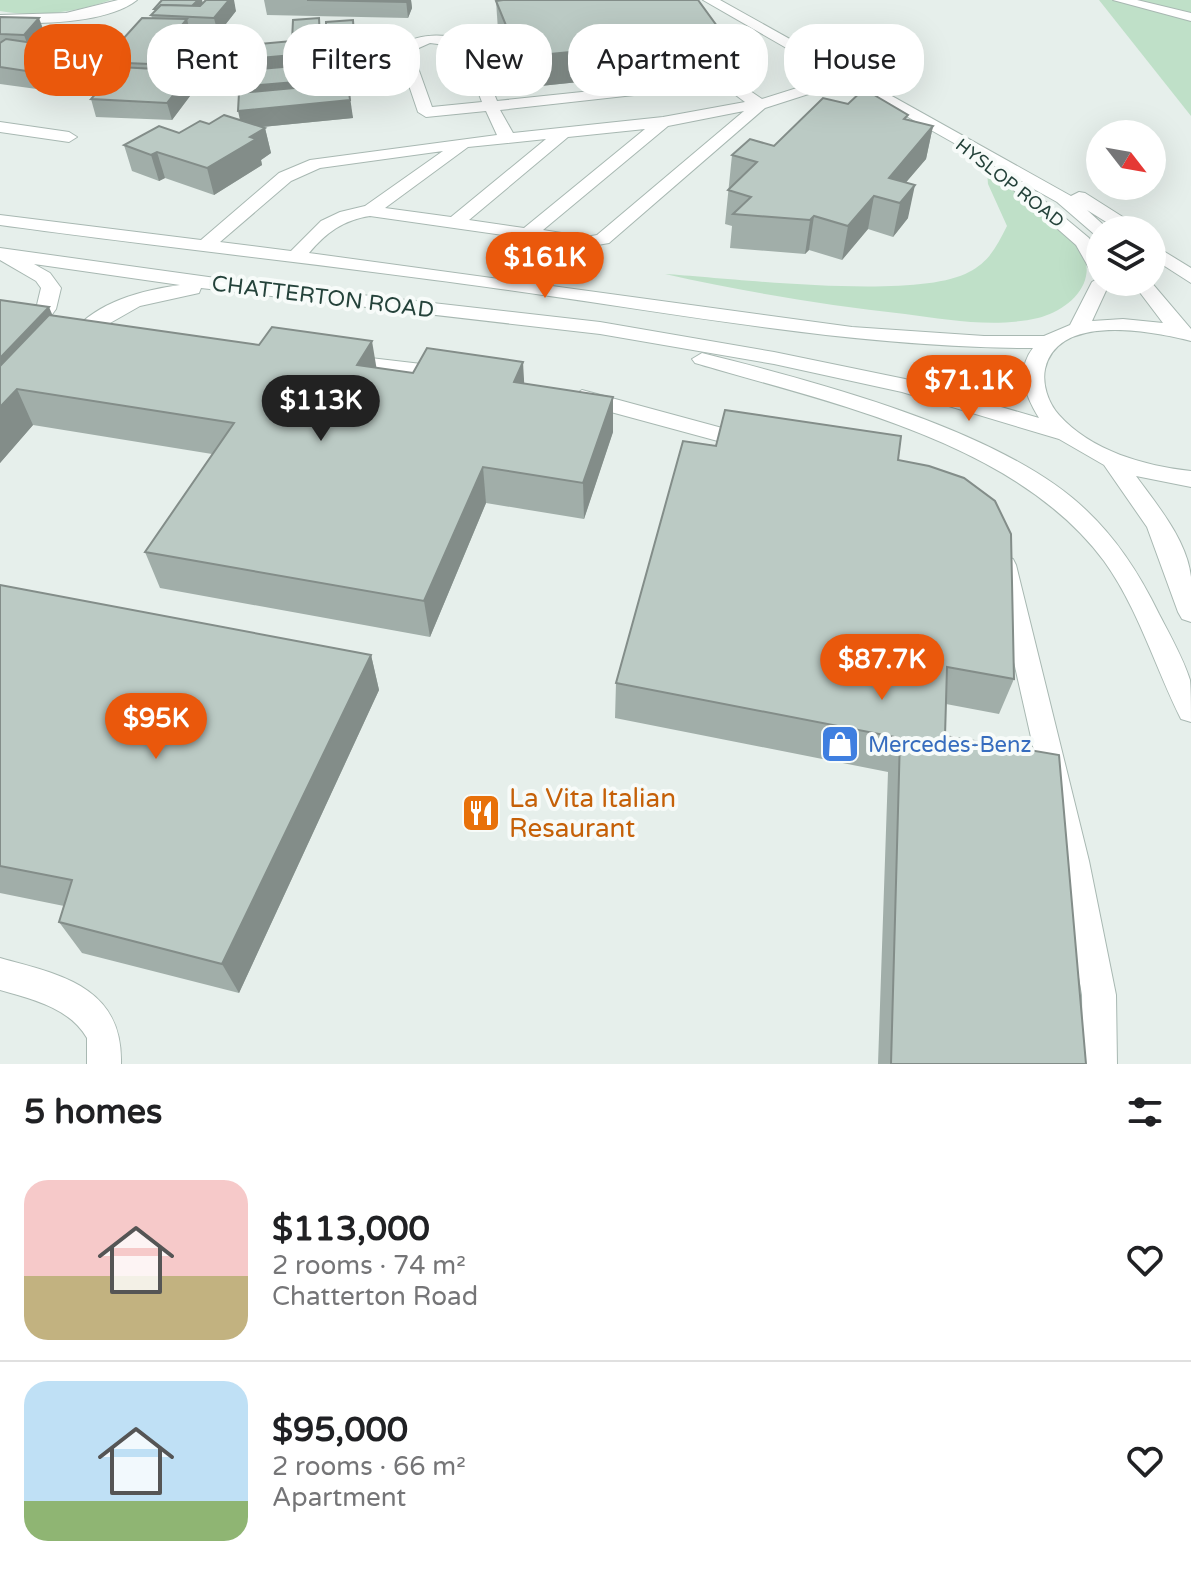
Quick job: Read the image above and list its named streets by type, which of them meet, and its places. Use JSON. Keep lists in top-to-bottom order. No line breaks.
{"streets":{"street":["HYSLOP ROAD","CHATTERTON ROAD"]},"places":{"shop":["Mercedes-Benz"],"restaurant":["La Vita Italian Resaurant"]},"north":"bottom right","page":{"chip":["Buy","Rent","Filters","New","Apartment","House"],"price":["$161K","$71.1K","$113K","$87.7K","$95K"],"heading":"5 homes","list":[{"name":"$113,000","note":"2 rooms · 74 m² · Chatterton Road"},{"name":"$95,000","note":"2 rooms · 66 m² · Apartment"}]}}
